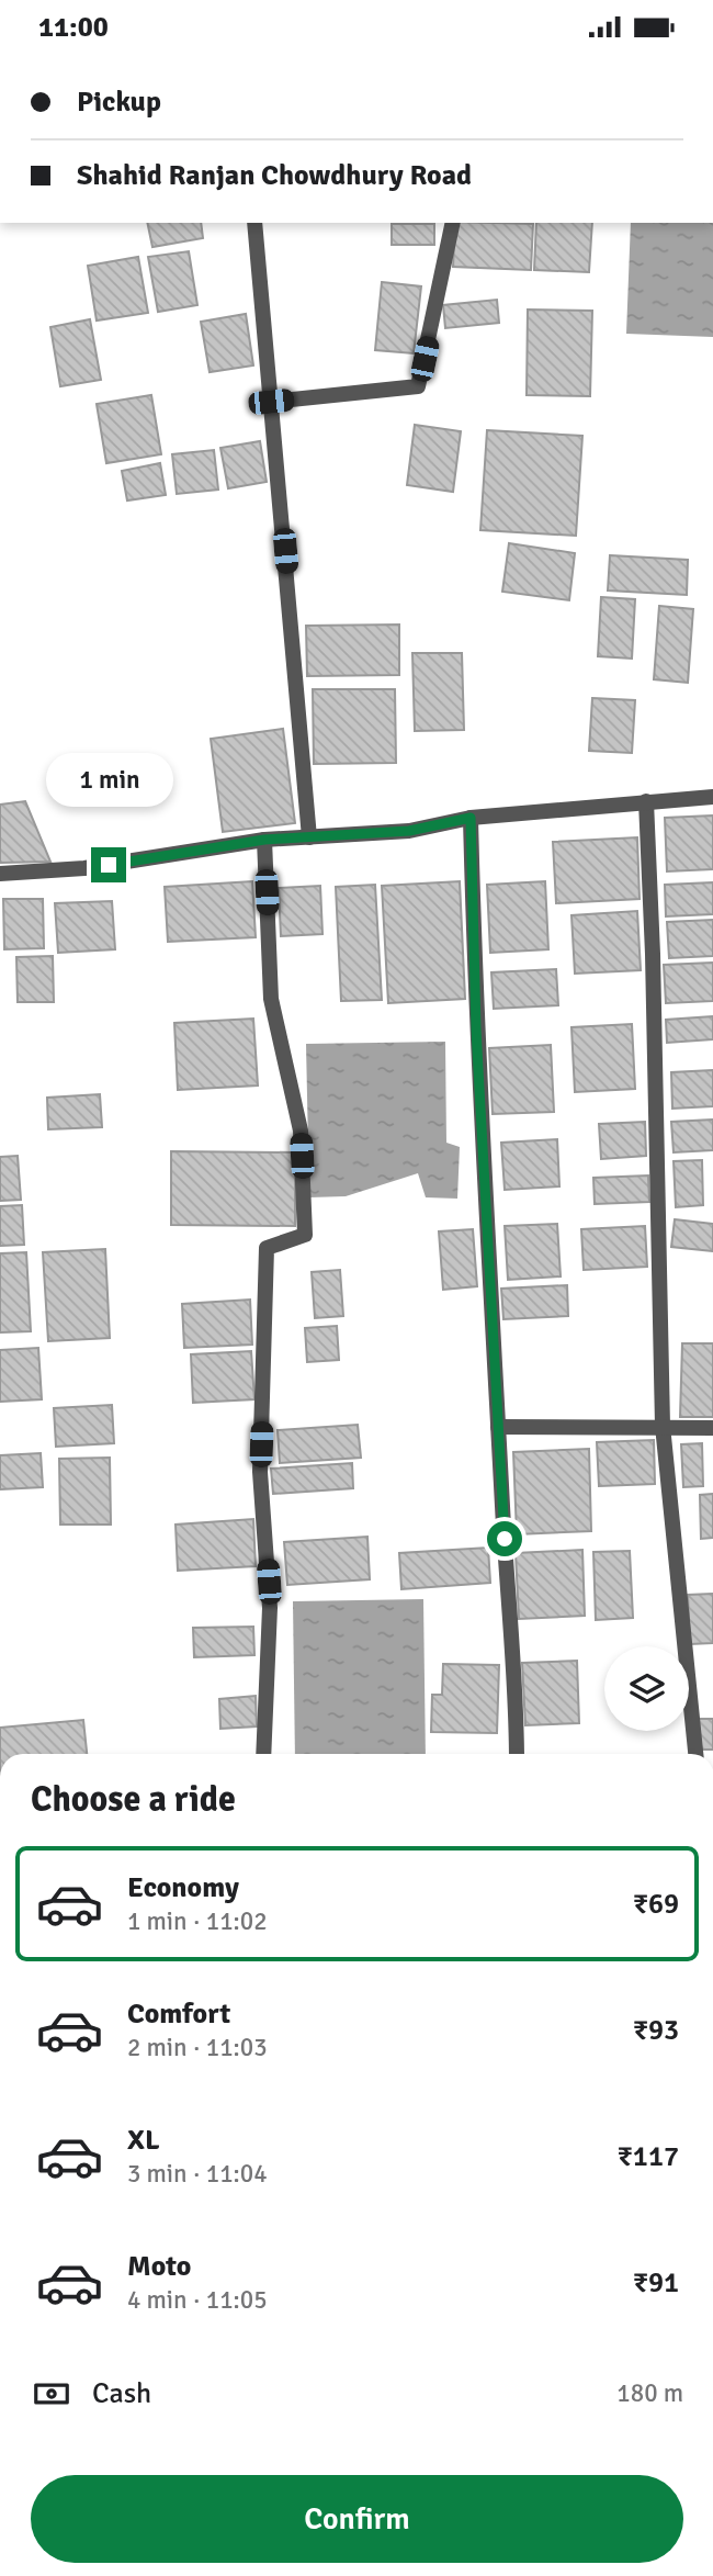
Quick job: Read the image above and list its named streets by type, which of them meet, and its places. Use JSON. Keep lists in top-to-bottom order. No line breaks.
{"page":{"status":"11:00","banner":["Pickup","Shahid Ranjan Chowdhury Road"],"bubble":"1 min","heading":"Choose a ride","list":[{"name":"Economy","note":"1 min · 11:02","value":"₹69"},{"name":"Comfort","note":"2 min · 11:03","value":"₹93"},{"name":"XL","note":"3 min · 11:04","value":"₹117"},{"name":"Moto","note":"4 min · 11:05","value":"₹91"}],"pay":["Cash","180 m"],"buttons":"Confirm"}}
